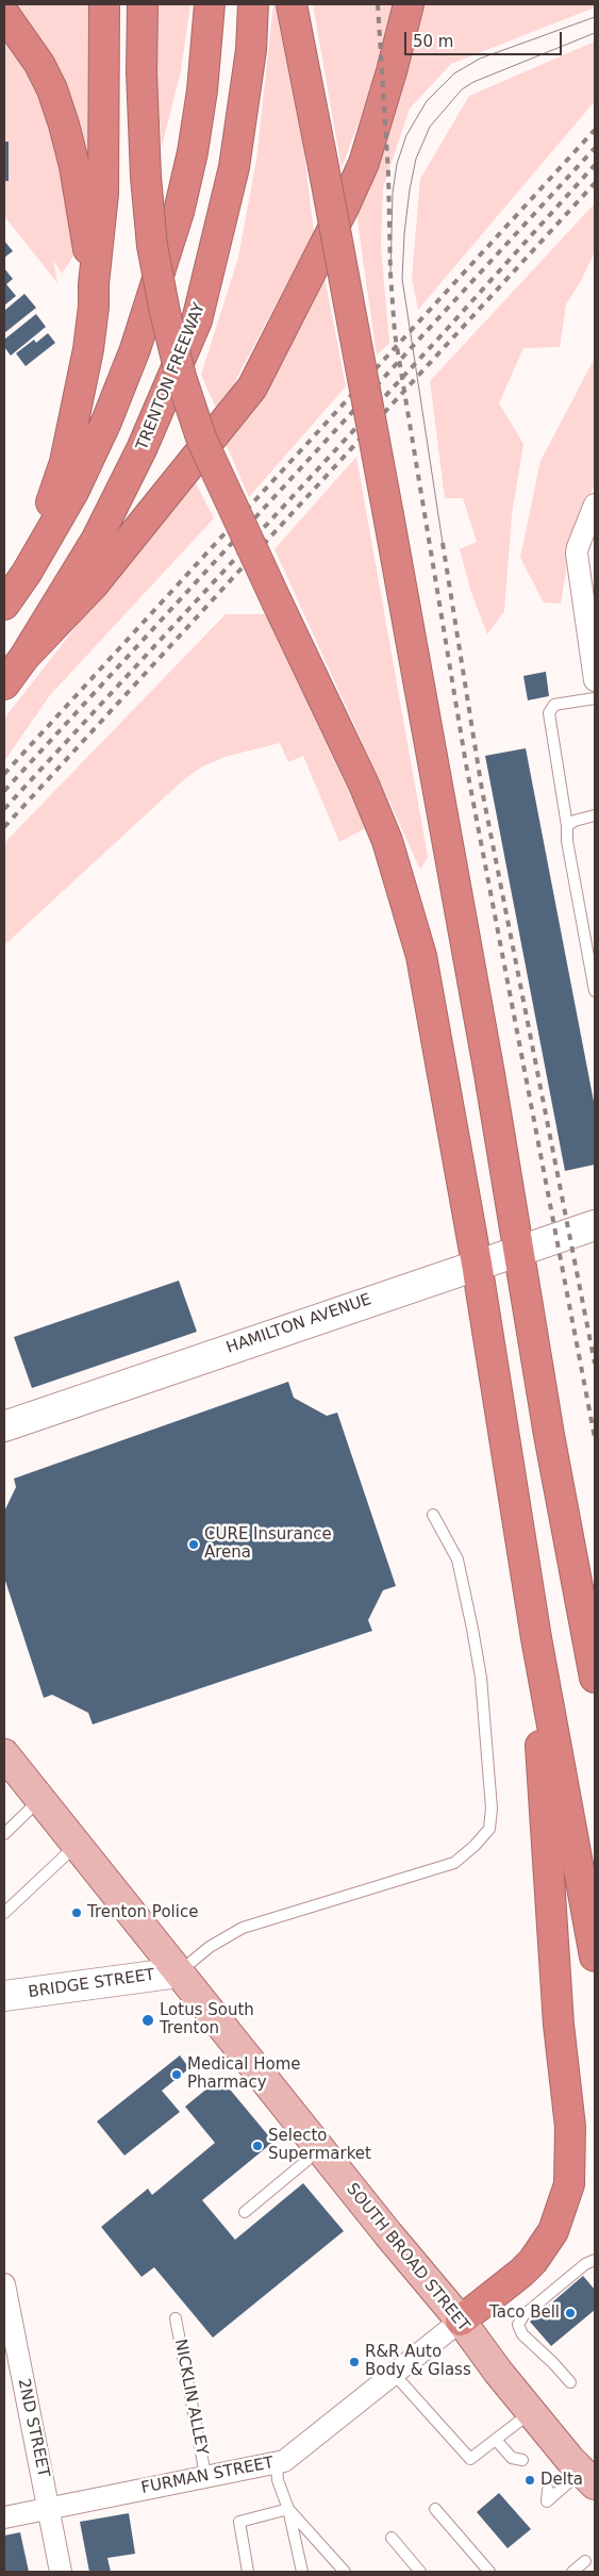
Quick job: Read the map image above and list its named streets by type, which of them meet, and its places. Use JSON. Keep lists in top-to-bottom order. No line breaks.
{"streets":{"highway":["TRENTON FREEWAY"],"main road":["HAMILTON AVENUE","BRIDGE STREET","SOUTH BROAD STREET"],"street":["2ND STREET","FURMAN STREET"],"lane":["NICKLIN ALLEY"]},"crossings":[["BRIDGE STREET","SOUTH BROAD STREET"],["SOUTH BROAD STREET","FURMAN STREET"],["NICKLIN ALLEY","FURMAN STREET"],["2ND STREET","FURMAN STREET"]],"places":["CURE Insurance Arena","Trenton Police","Lotus South Trenton","Medical Home Pharmacy","Selecto Supermarket","Taco Bell","R&R Auto Body & Glass","Delta"],"scale_bar":"50 m"}
